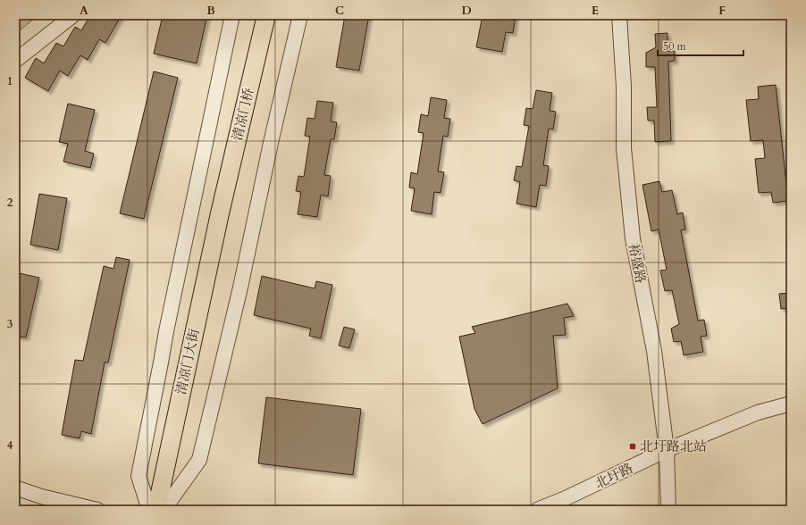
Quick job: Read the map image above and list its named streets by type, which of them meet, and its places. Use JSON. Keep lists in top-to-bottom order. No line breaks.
{"streets":{"main road":["清凉门桥","清凉门大街"],"street":["裕盛路","北圩路"]},"crossings":[["清凉门桥","清凉门大街"],["裕盛路","北圩路"]],"places":{"transit":["北圩路北站"]},"scale_bar":"50 m","grid":{"columns":["A","B","C","D","E","F"],"rows":["1","2","3","4"]}}
